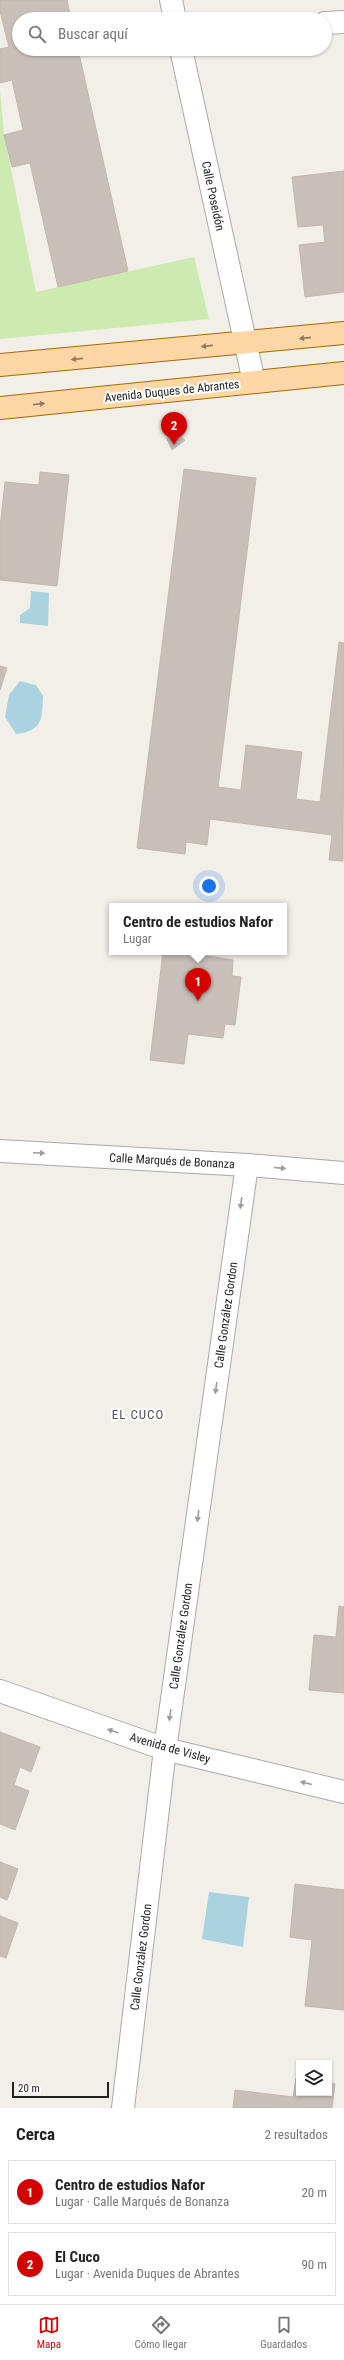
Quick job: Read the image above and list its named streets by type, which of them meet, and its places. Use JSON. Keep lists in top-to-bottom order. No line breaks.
{"streets":{"main road":["Avenida Duques de Abrantes"],"street":["Calle Poseidón","Calle Marqués de Bonanza","Calle González Gordon","Avenida de Visley"]},"crossings":[["Calle Poseidón","Avenida Duques de Abrantes"],["Calle Marqués de Bonanza","Calle González Gordon"],["Calle González Gordon","Avenida de Visley"]],"one_way":["Calle Marqués de Bonanza","Calle González Gordon","Avenida de Visley"],"districts":["EL CUCO"],"scale_bar":"20 m","page":{"search":"Buscar aquí","pins":["2","1"],"popup":["Centro de estudios Nafor","Lugar"],"scale":"20 m","heading":["Cerca","2 resultados"],"list":[{"mark":"1","name":"Centro de estudios Nafor","note":"Lugar · Calle Marqués de Bonanza","value":"20 m"},{"mark":"2","name":"El Cuco","note":"Lugar · Avenida Duques de Abrantes","value":"90 m"}],"nav":["Mapa","Cómo llegar","Guardados"]}}
